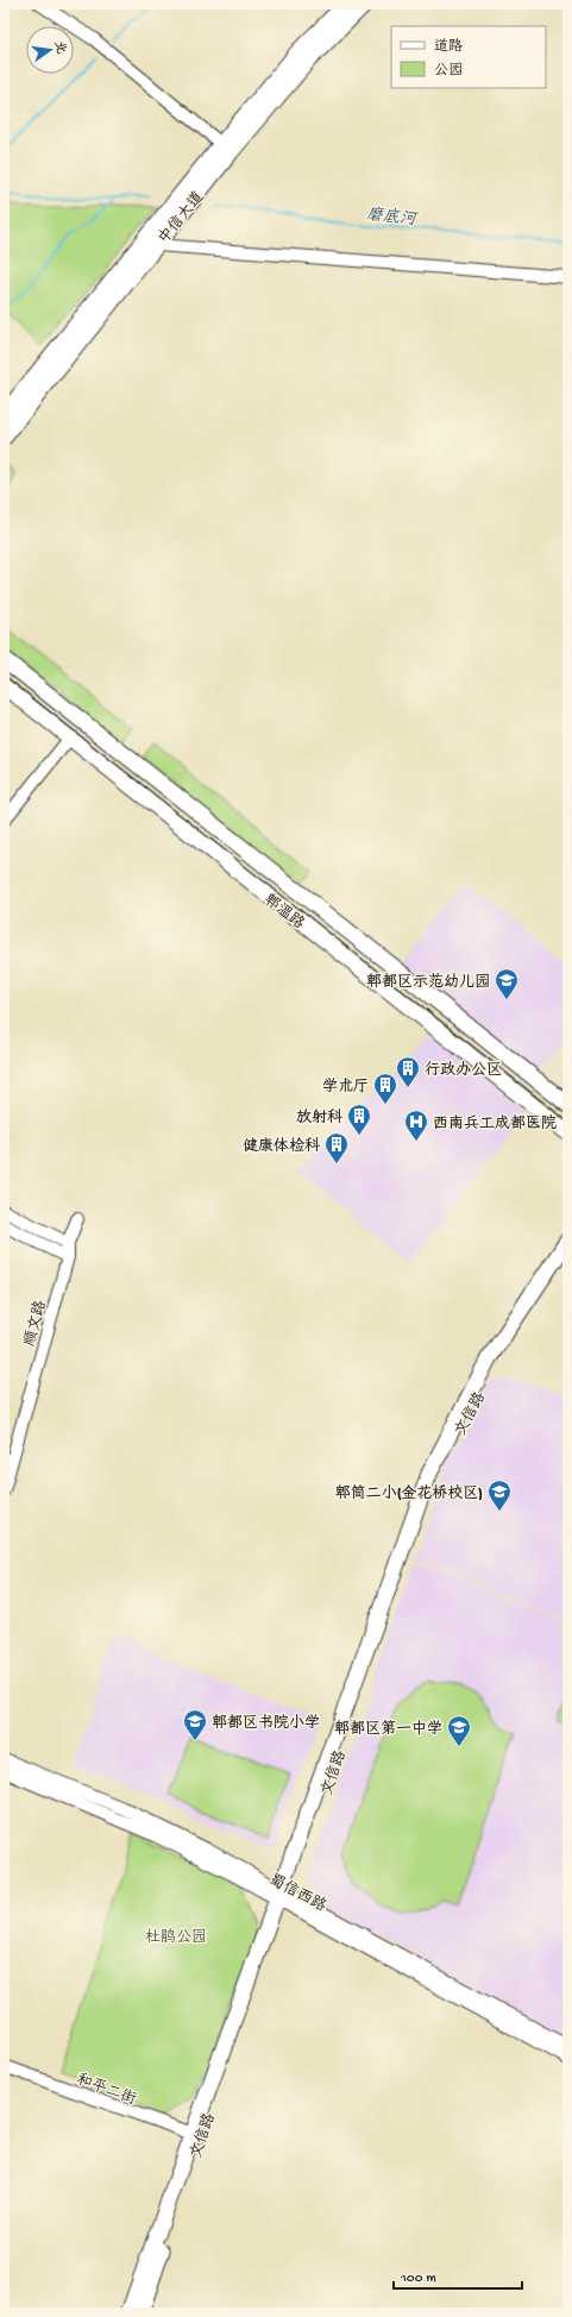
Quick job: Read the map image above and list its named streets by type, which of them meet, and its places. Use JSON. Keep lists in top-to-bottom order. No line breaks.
{"streets":{"main road":["中信大道","郫温路","文信路"],"street":["顺文路","蜀信西路","和平二街"]},"crossings":[["文信路","蜀信西路"],["文信路","和平二街"]],"water":["磨底河"],"parks":["杜鹃公园"],"places":{"school or university":["郫都区示范幼儿园","郫筒二小(金花桥校区)","郫都区书院小学","郫都区第一中学"],"building":["行政办公区","学术厅","放射科","健康体检科"],"hospital":["西南兵工成都医院"]},"legend":["道路","公园"],"scale_bar":"100 m","north":"right"}
